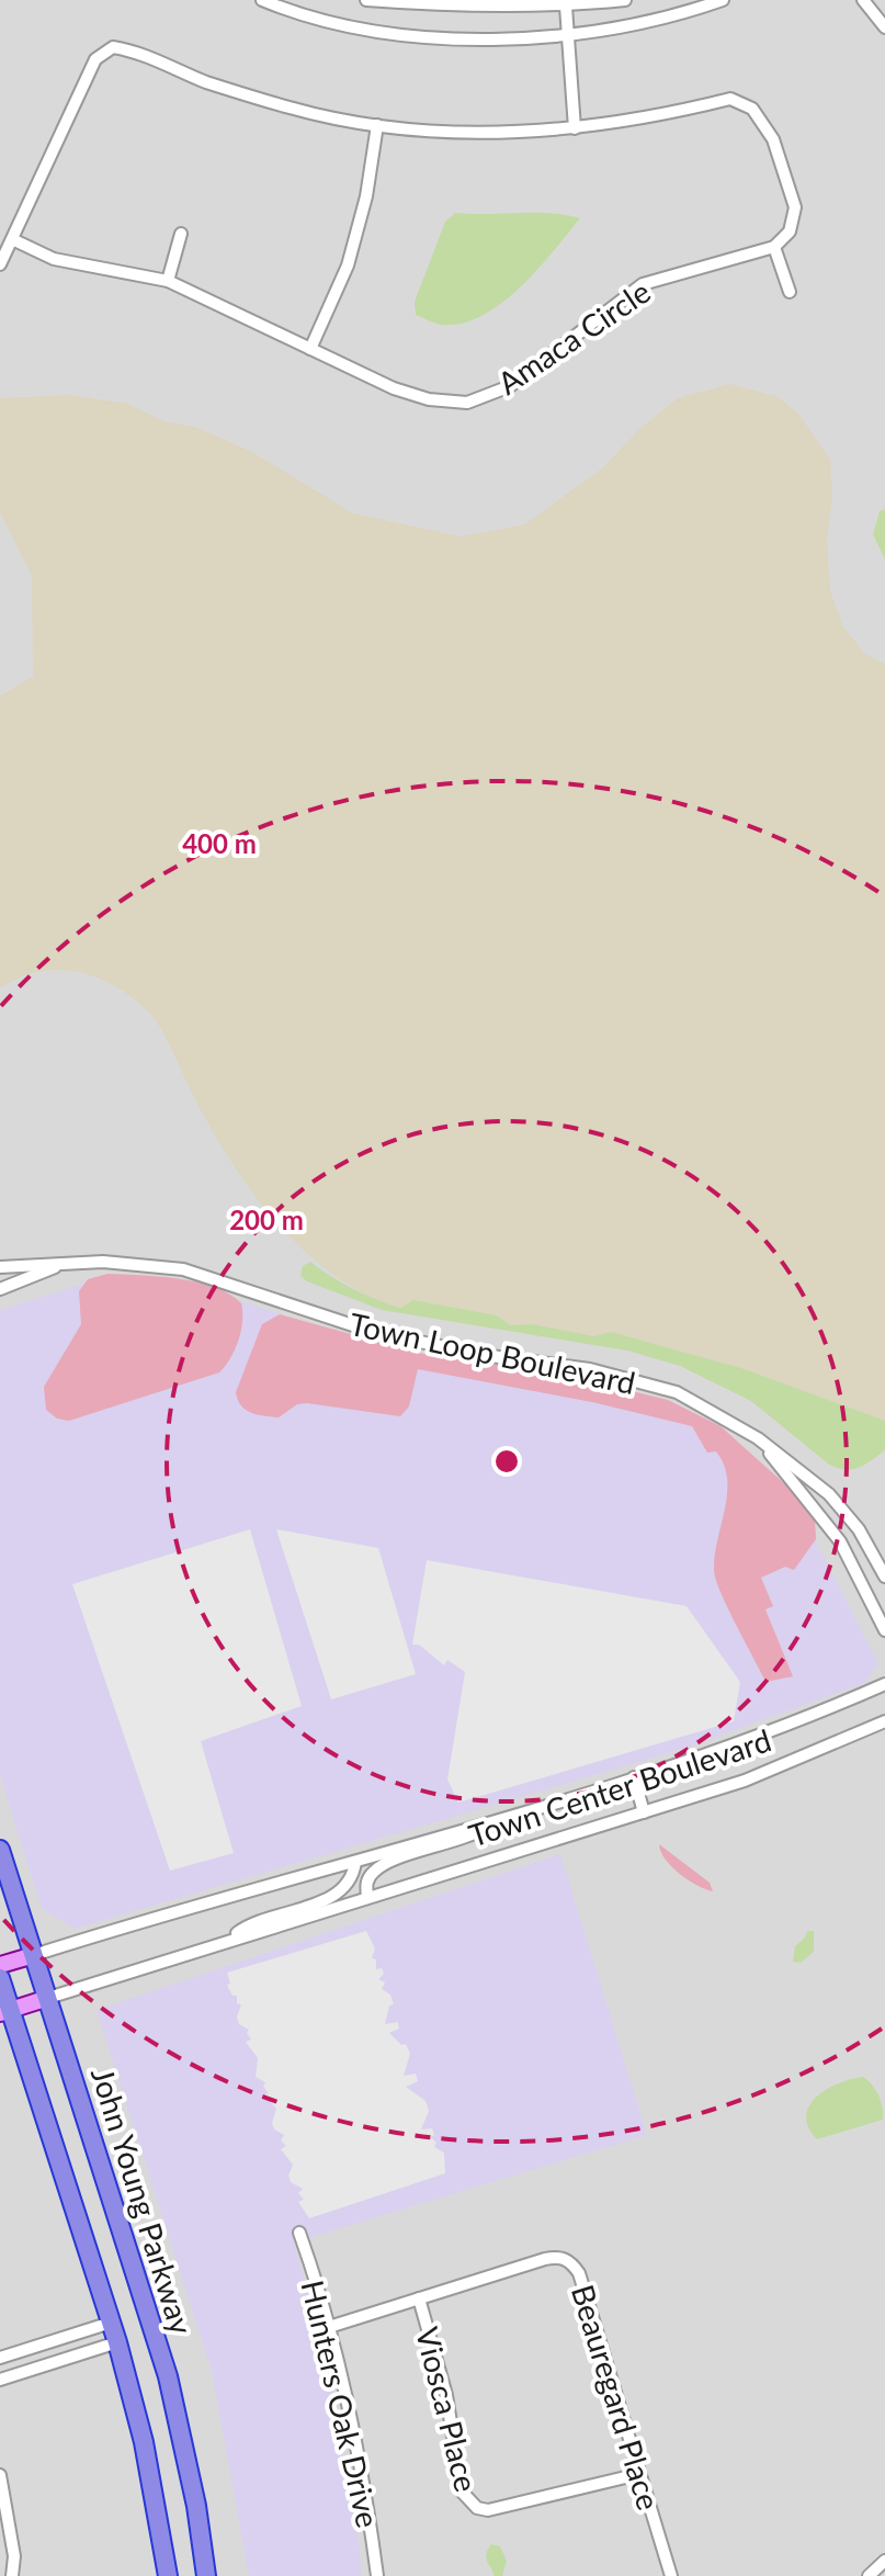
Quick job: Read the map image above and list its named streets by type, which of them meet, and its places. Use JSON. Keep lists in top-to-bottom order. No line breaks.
{"streets":{"highway":["John Young Parkway"],"main road":["Town Center Boulevard"],"street":["Amaca Circle","Town Loop Boulevard","Beauregard Place","Hunters Oak Drive","Viosca Place"]},"crossings":[["Town Center Boulevard","John Young Parkway"],["Beauregard Place","Hunters Oak Drive"],["Beauregard Place","Viosca Place"]],"rings":["400 m","200 m"]}
